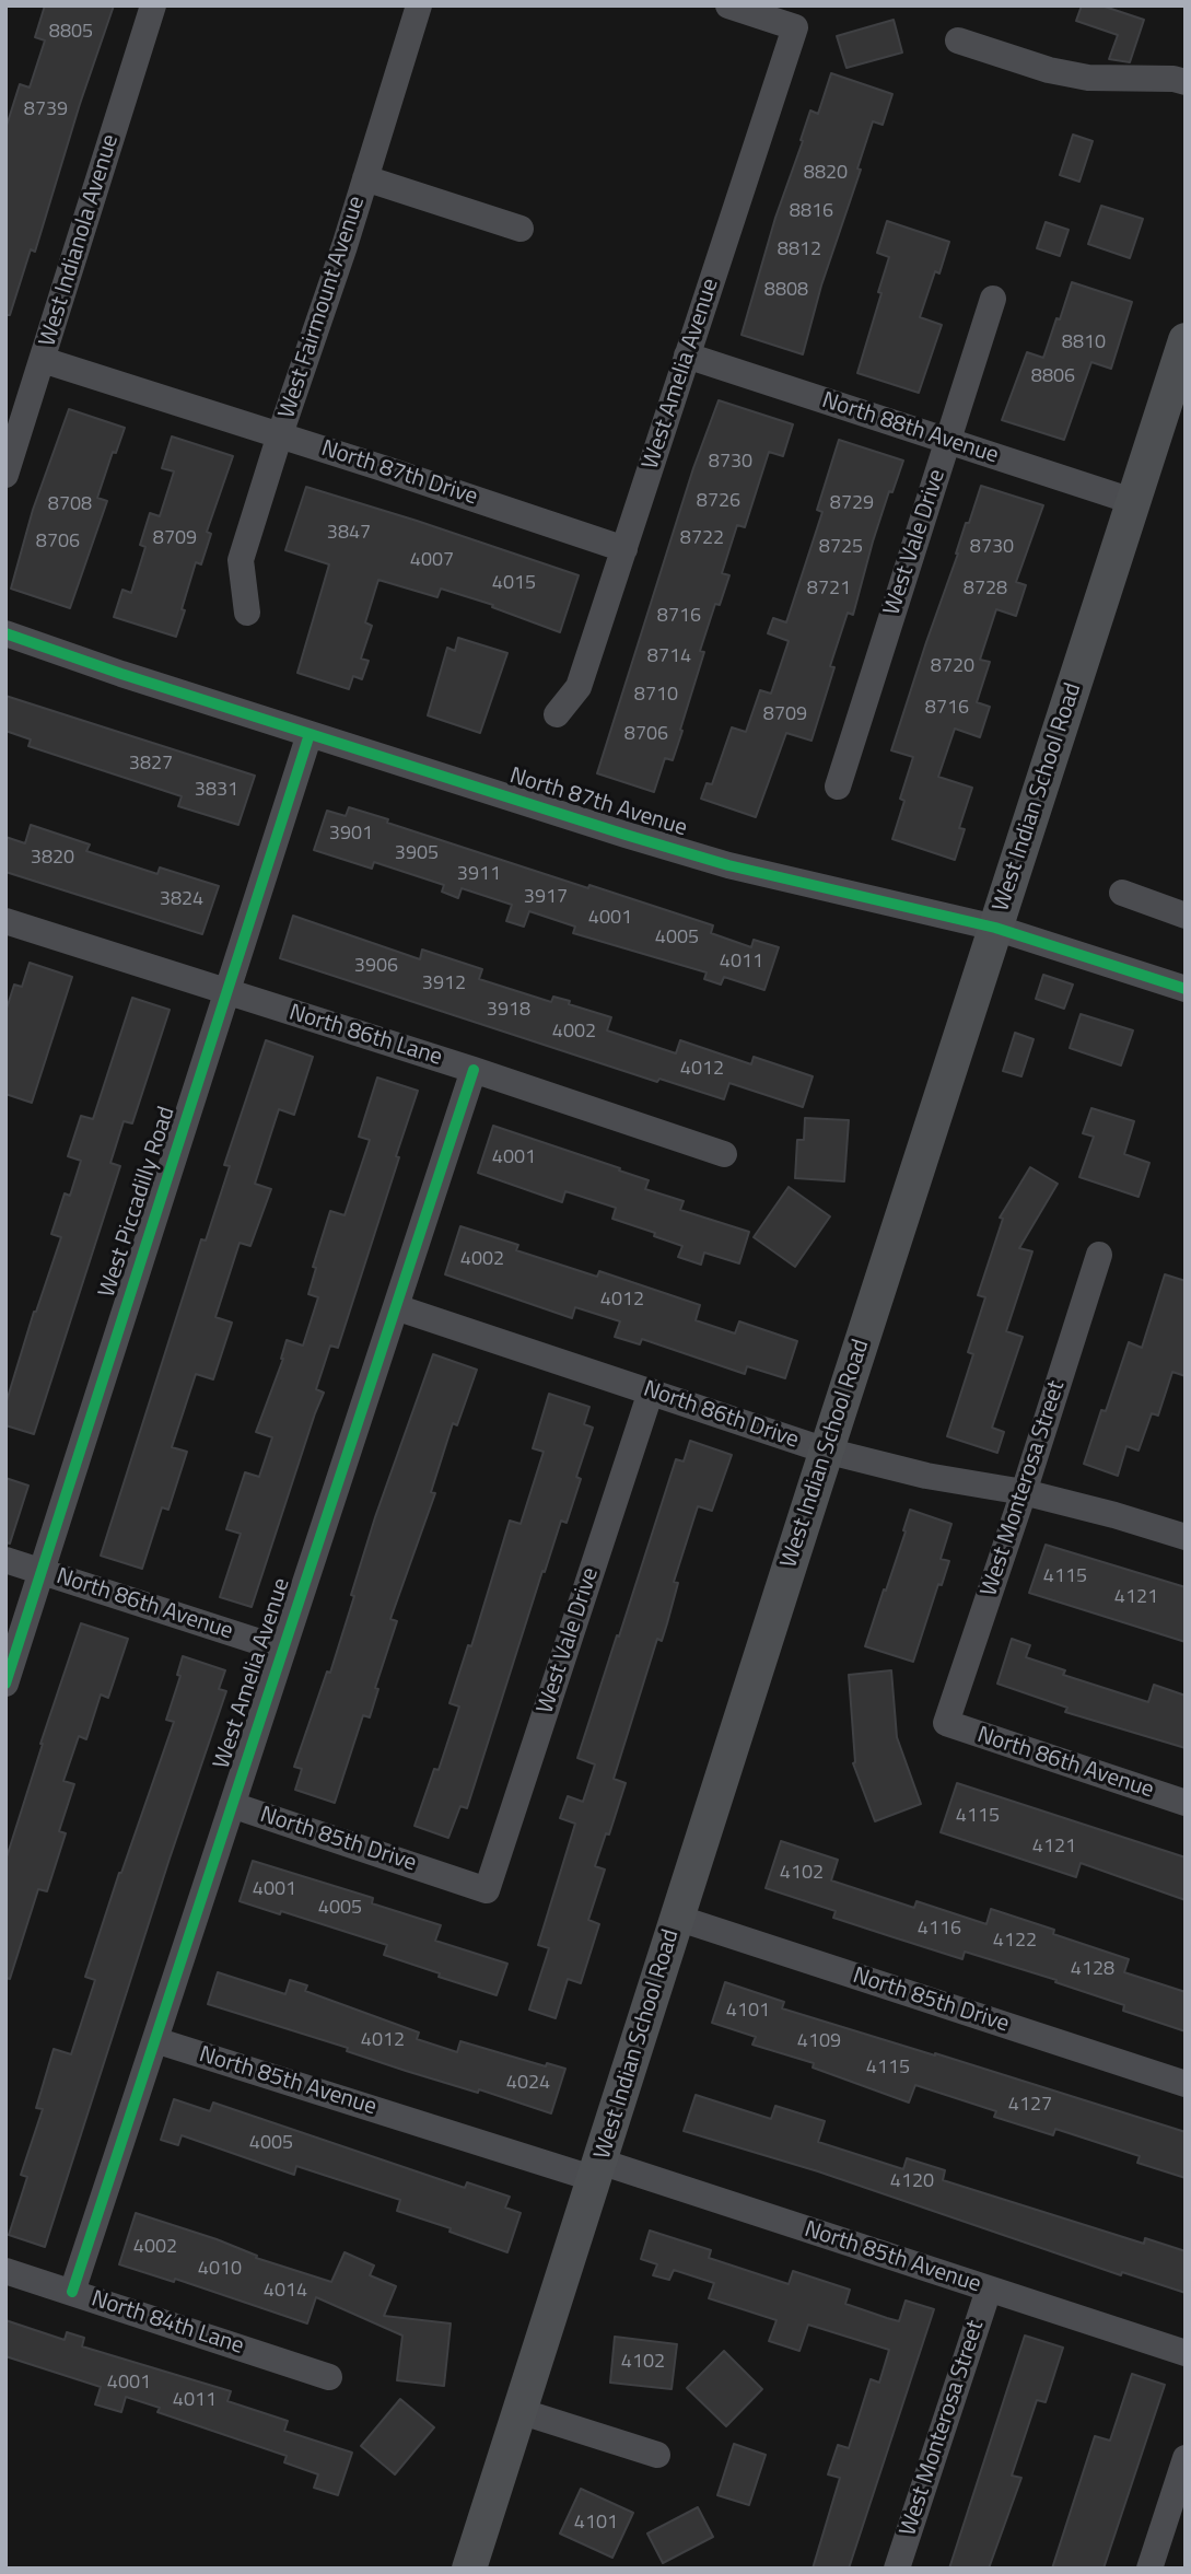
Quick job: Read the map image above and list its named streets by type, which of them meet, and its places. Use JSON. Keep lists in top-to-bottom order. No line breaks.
{"streets":{"main road":["West Indian School Road"],"street":["West Indianola Avenue","West Fairmount Avenue","West Amelia Avenue","North 88th Avenue","North 87th Drive","West Vale Drive","North 87th Avenue","North 86th Lane","West Piccadilly Road","North 86th Drive","West Monterosa Street","North 86th Avenue","North 85th Drive","North 85th Avenue","North 84th Lane"]},"crossings":[["West Indianola Avenue","North 87th Drive"],["West Fairmount Avenue","North 87th Drive"],["West Amelia Avenue","North 88th Avenue"],["West Amelia Avenue","North 87th Drive"],["West Amelia Avenue","North 86th Lane"],["West Amelia Avenue","North 86th Drive"],["West Amelia Avenue","North 86th Avenue"],["West Amelia Avenue","North 85th Drive"],["West Amelia Avenue","North 85th Avenue"],["West Amelia Avenue","North 84th Lane"],["North 88th Avenue","West Vale Drive"],["North 88th Avenue","West Indian School Road"],["West Vale Drive","North 86th Drive"],["West Vale Drive","North 85th Drive"],["West Indian School Road","North 87th Avenue"],["West Indian School Road","North 86th Drive"],["West Indian School Road","North 85th Drive"],["West Indian School Road","North 85th Avenue"],["North 87th Avenue","West Piccadilly Road"],["North 86th Lane","West Piccadilly Road"],["West Piccadilly Road","North 86th Avenue"],["North 86th Drive","West Monterosa Street"],["West Monterosa Street","North 86th Avenue"],["West Monterosa Street","North 85th Avenue"]],"house_numbers":["8805","8739","8820","8816","8812","8808","8810","8806","8730","8726","8729","8708","3847","8709","8722","8706","8725","8730","4007","4015","8721","8728","8716","8714","8720","8710","8716","8709","8706","3827","3831","3901","3905","3820","3911","3917","3824","4001","4005","4011","3906","3912","3918","4002","4012","4001","4002","4012","4115","4121","4115","4121","4102","4001","4005","4116","4122","4128","4101","4012","4109","4115","4024","4127","4005","4120","4002","4010","4014","4102","4001","4011","4101"]}
